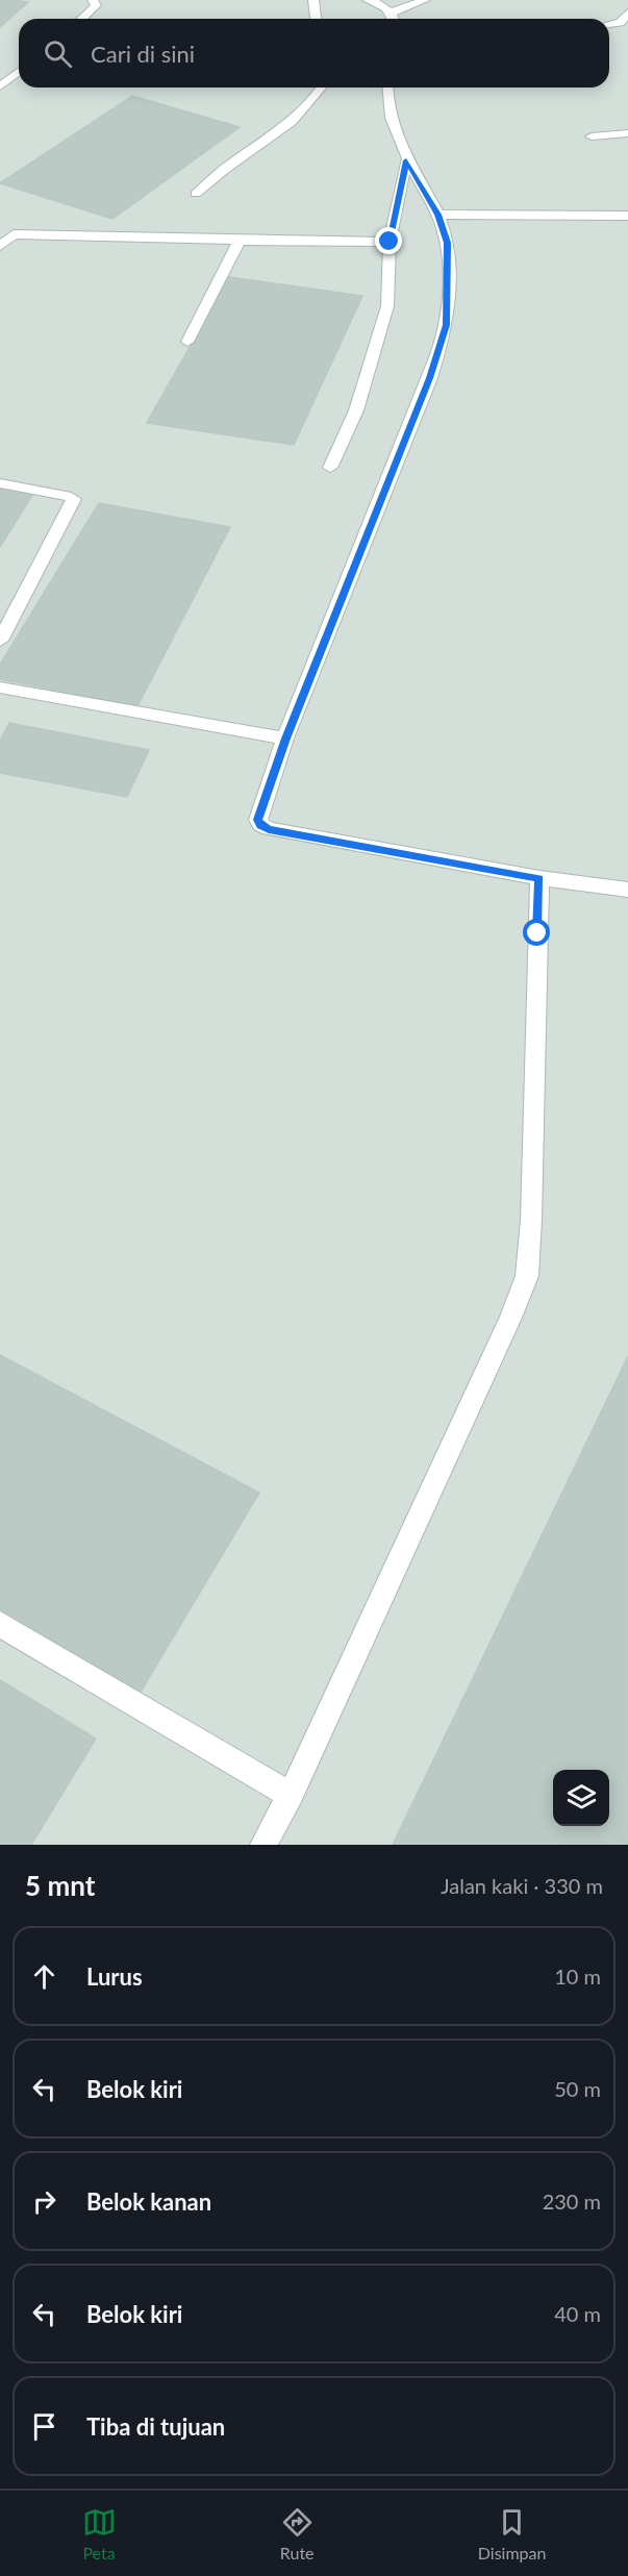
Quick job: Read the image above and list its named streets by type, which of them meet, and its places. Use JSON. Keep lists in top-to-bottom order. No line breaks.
{"page":{"search":"Cari di sini","heading":["5 mnt","Jalan kaki · 330 m"],"list":[["Lurus","10 m"],["Belok kiri","50 m"],["Belok kanan","230 m"],["Belok kiri","40 m"],"Tiba di tujuan"],"nav":["Peta","Rute","Disimpan"]}}
